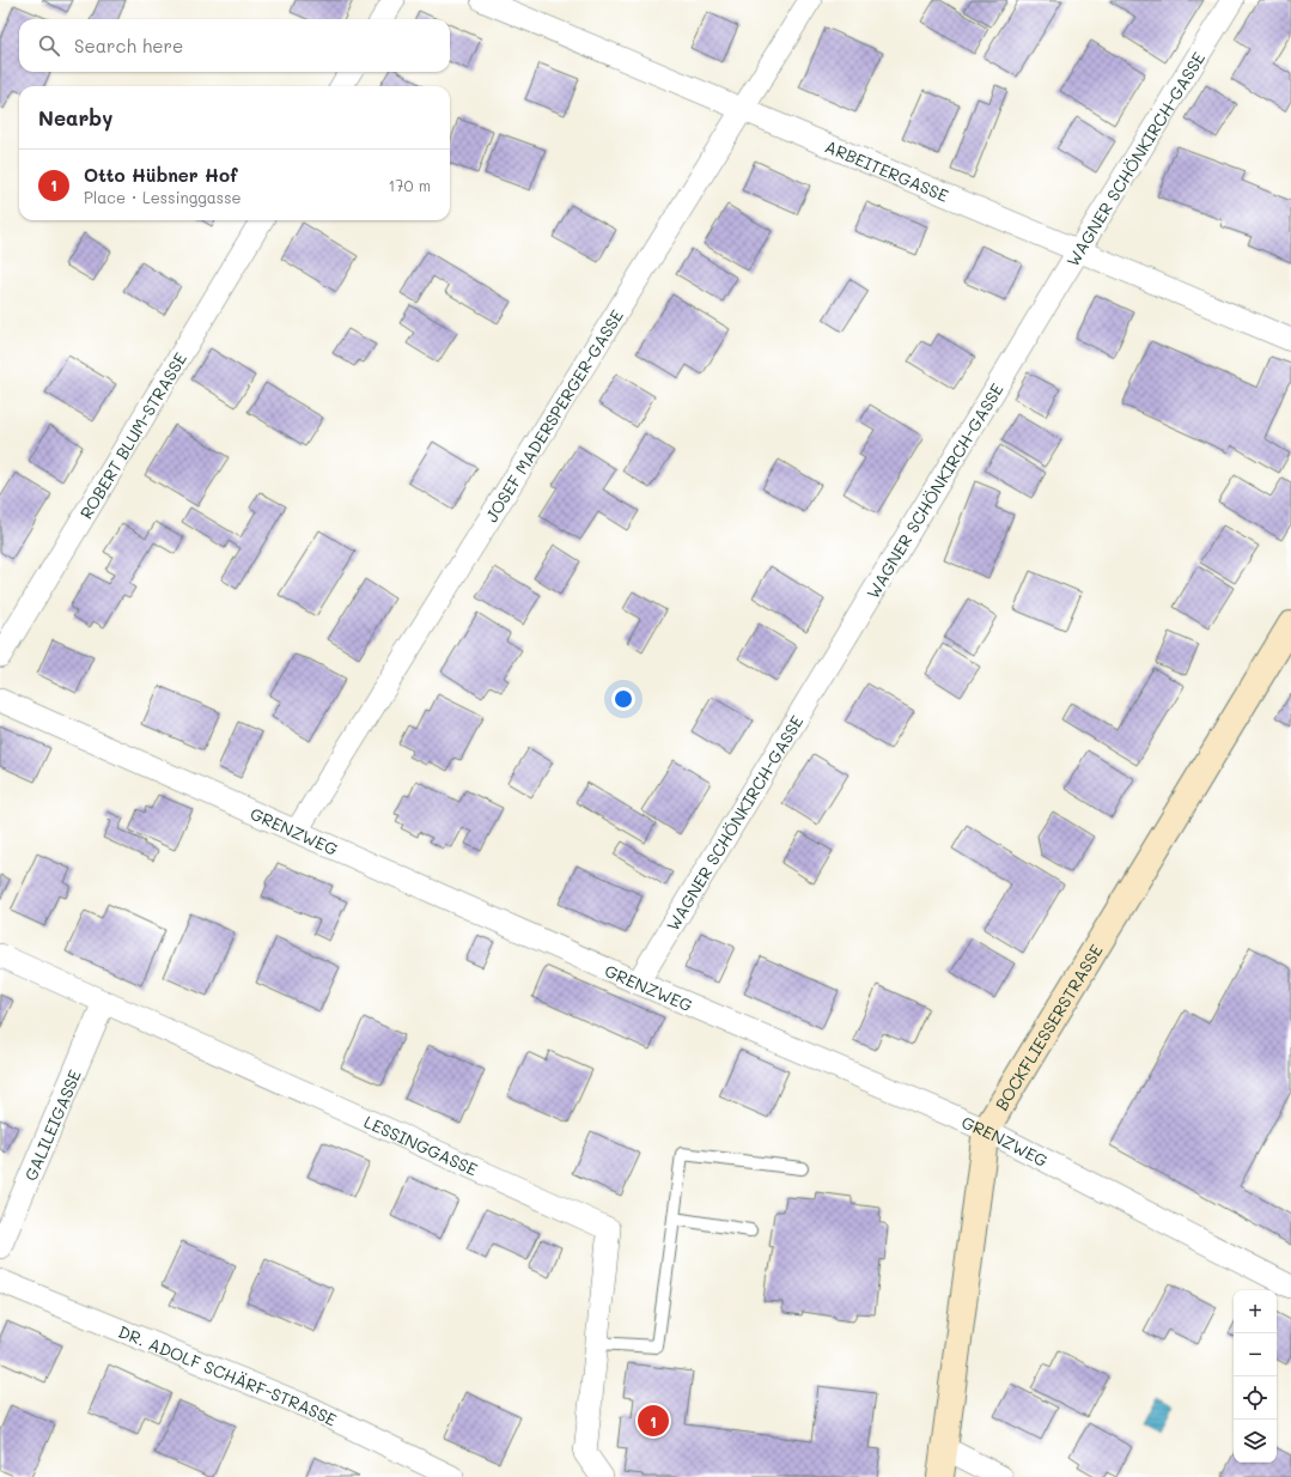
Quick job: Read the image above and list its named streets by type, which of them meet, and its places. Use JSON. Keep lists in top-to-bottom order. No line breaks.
{"streets":{"main road":["BOCKFLIESSERSTRASSE"],"street":["WAGNER SCHÖNKIRCH-GASSE","ARBEITERGASSE","JOSEF MADERSPERGER-GASSE","ROBERT BLUM-STRASSE","GRENZWEG","GALILEIGASSE","LESSINGGASSE","DR. ADOLF SCHÄRF-STRASSE"]},"crossings":[["WAGNER SCHÖNKIRCH-GASSE","ARBEITERGASSE"],["WAGNER SCHÖNKIRCH-GASSE","GRENZWEG"],["ARBEITERGASSE","JOSEF MADERSPERGER-GASSE"],["JOSEF MADERSPERGER-GASSE","GRENZWEG"],["GRENZWEG","BOCKFLIESSERSTRASSE"],["GALILEIGASSE","LESSINGGASSE"]],"page":{"search":"Search here","heading":"Nearby","list":[{"mark":"1","name":"Otto Hübner Hof","note":"Place · Lessinggasse","value":"170 m"}],"map_buttons":["+","−"],"pins":"1"}}
